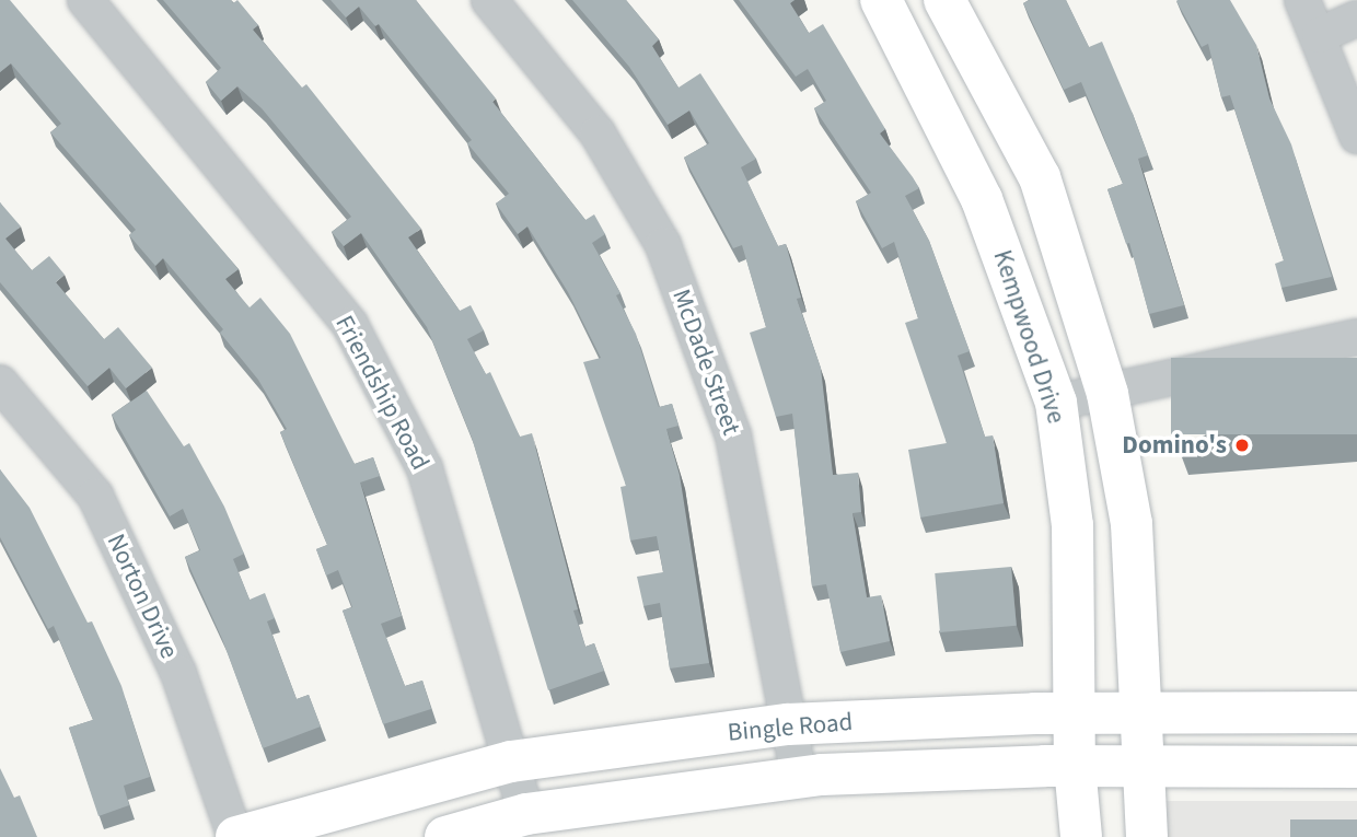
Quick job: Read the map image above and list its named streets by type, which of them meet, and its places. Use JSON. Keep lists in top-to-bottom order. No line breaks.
{"streets":{"main road":["Kempwood Drive","Bingle Road"],"street":["McDade Street","Friendship Road","Norton Drive"]},"crossings":[["Kempwood Drive","Bingle Road"],["McDade Street","Bingle Road"],["Friendship Road","Bingle Road"],["Norton Drive","Bingle Road"]],"places":["Domino's"]}
